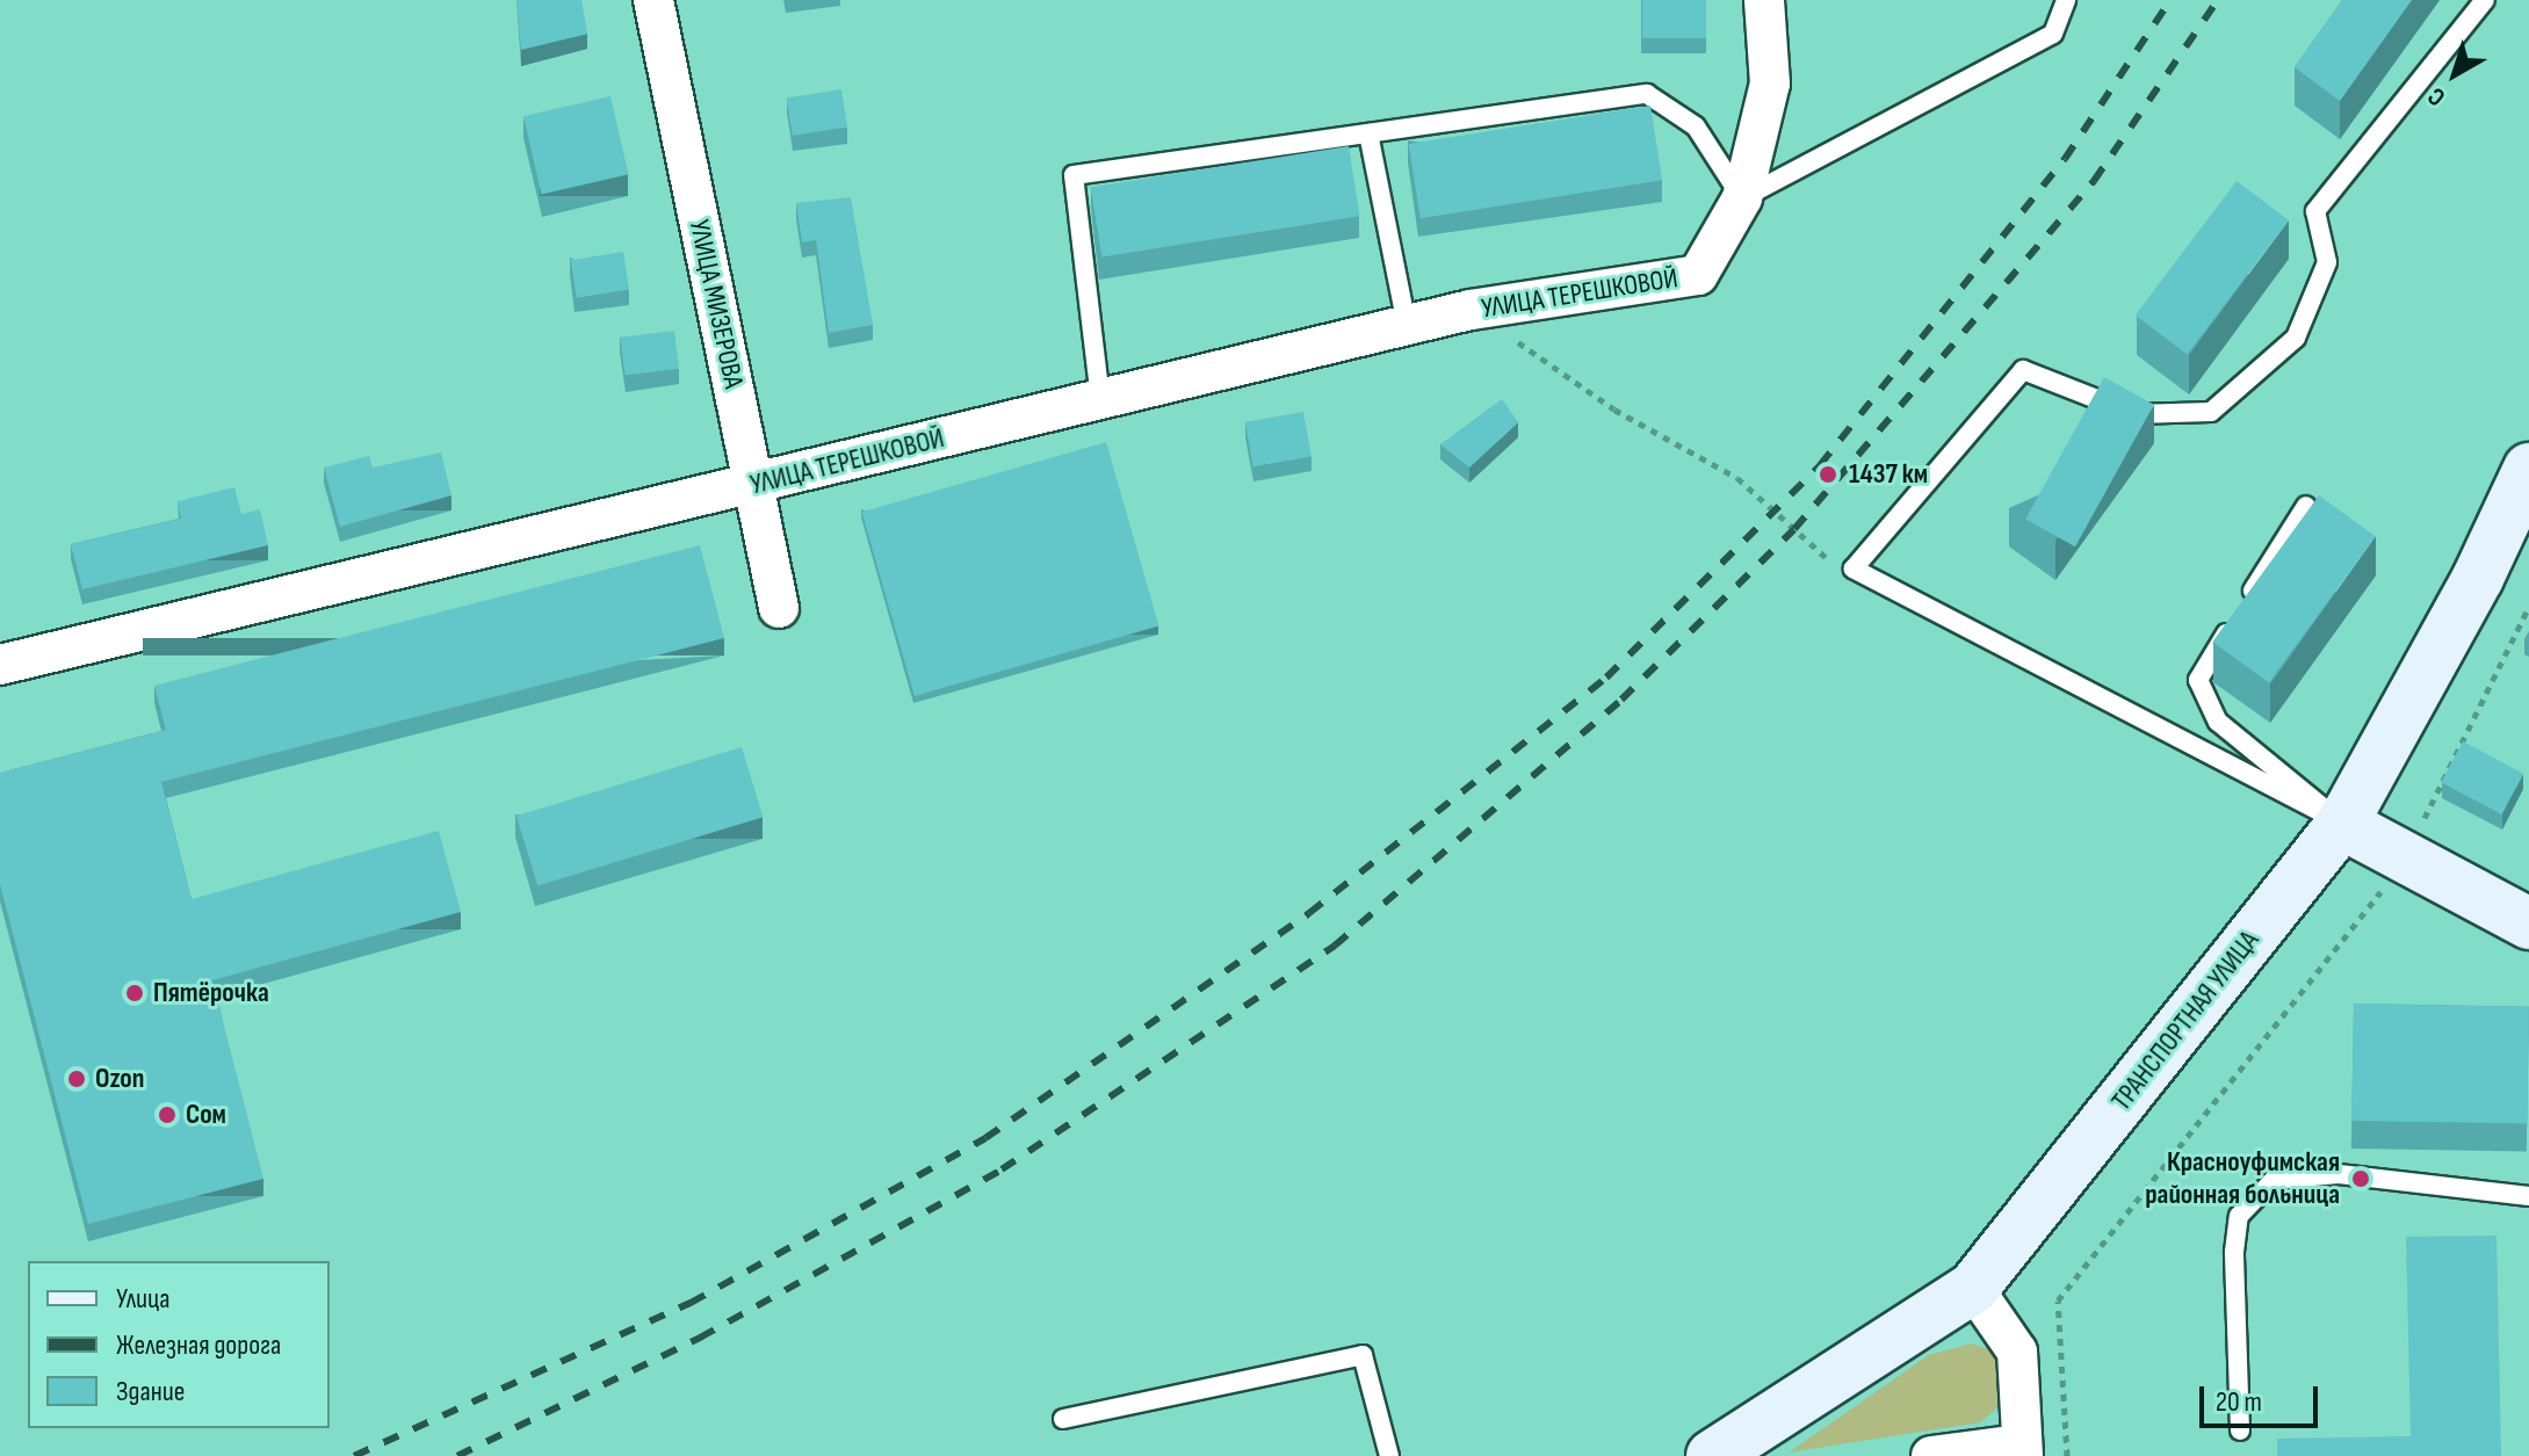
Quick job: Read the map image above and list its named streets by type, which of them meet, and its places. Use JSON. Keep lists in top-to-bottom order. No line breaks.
{"streets":{"main road":["ТРАНСПОРТНАЯ УЛИЦА"],"street":["УЛИЦА ТЕРЕШКОВОЙ","УЛИЦА МИЗЕРОВА"]},"crossings":[["УЛИЦА ТЕРЕШКОВОЙ","УЛИЦА МИЗЕРОВА"]],"places":["1437 км","Пятёрочка","Ozon","Сом","Красноуфимская районная больница"],"legend":["Улица","Железная дорога","Здание"],"scale_bar":"20 m","north":"bottom left"}
